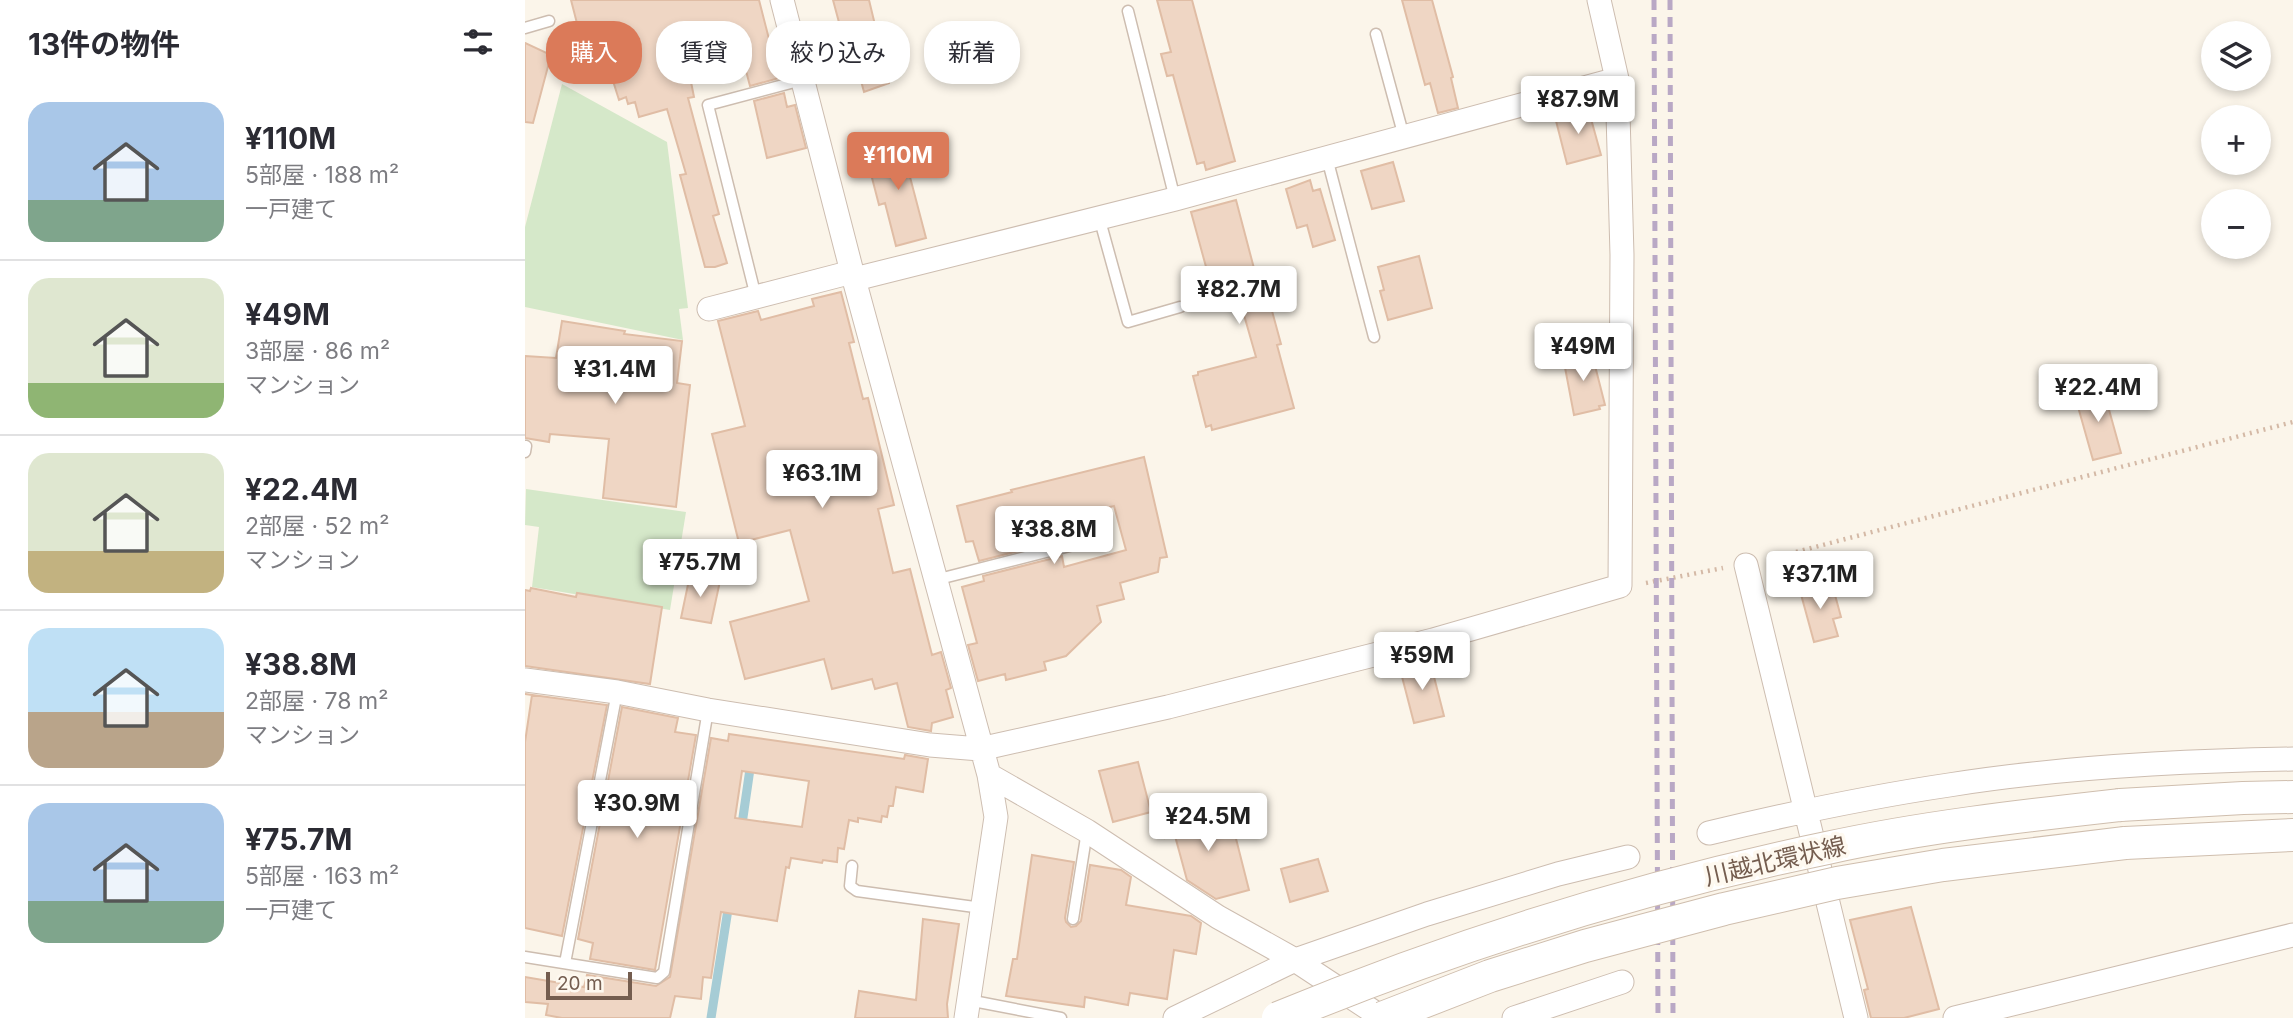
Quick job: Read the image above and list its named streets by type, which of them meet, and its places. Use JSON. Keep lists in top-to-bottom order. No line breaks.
{"streets":{"main road":["川越北環状線"]},"scale_bar":"20 m","page":{"heading":"13件の物件","map_buttons":["+","−"],"chip":["購入","賃貸","絞り込み","新着"],"price":["¥87.9M","¥110M","¥82.7M","¥49M","¥31.4M","¥22.4M","¥63.1M","¥38.8M","¥75.7M","¥37.1M","¥59M","¥30.9M","¥24.5M"],"list":[{"name":"¥110M","note":"5部屋 · 188 m² · 一戸建て"},{"name":"¥49M","note":"3部屋 · 86 m² · マンション"},{"name":"¥22.4M","note":"2部屋 · 52 m² · マンション"},{"name":"¥38.8M","note":"2部屋 · 78 m² · マンション"},{"name":"¥75.7M","note":"5部屋 · 163 m² · 一戸建て"}],"scale":"20 m"}}
